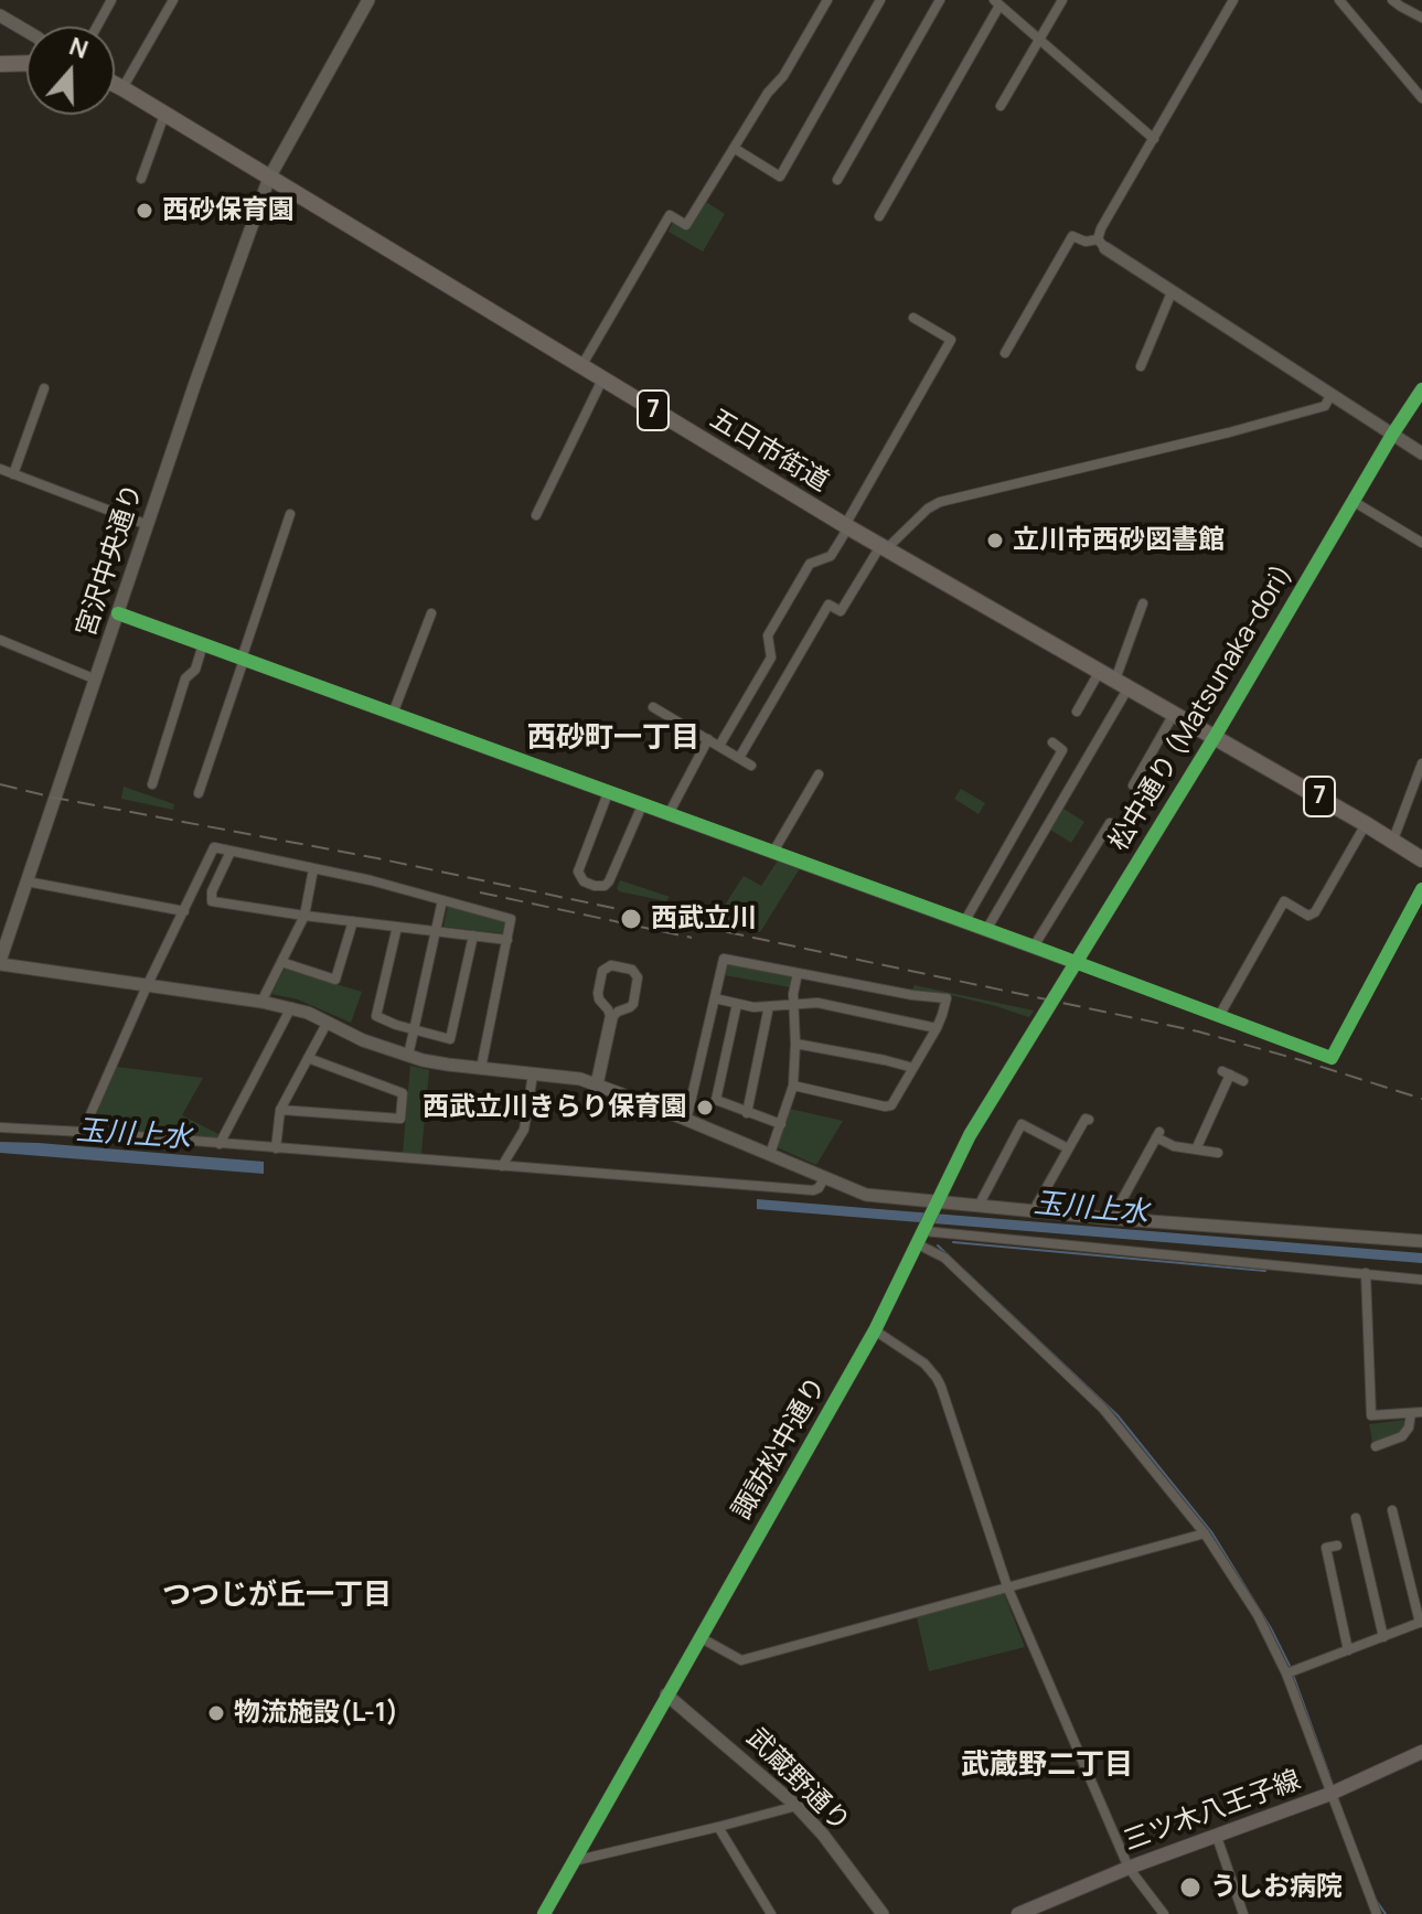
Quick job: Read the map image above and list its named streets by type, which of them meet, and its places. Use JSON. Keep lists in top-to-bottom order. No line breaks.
{"streets":{"main road":["7","五日市街道","三ツ木八王子線"],"street":["宮沢中央通り","松中通り (Matsunaka-dori)","諏訪松中通り","武蔵野通り"]},"crossings":[["五日市街道","宮沢中央通り"],["五日市街道","松中通り (Matsunaka-dori)"],["松中通り (Matsunaka-dori)","諏訪松中通り"],["諏訪松中通り","武蔵野通り"]],"districts":["西砂町一丁目","つつじが丘一丁目","武蔵野二丁目"],"water":["玉川上水"],"places":["西砂保育園","立川市西砂図書館","西武立川","西武立川きらり保育園","物流施設(L-1)","うしお病院"],"north":"top"}
